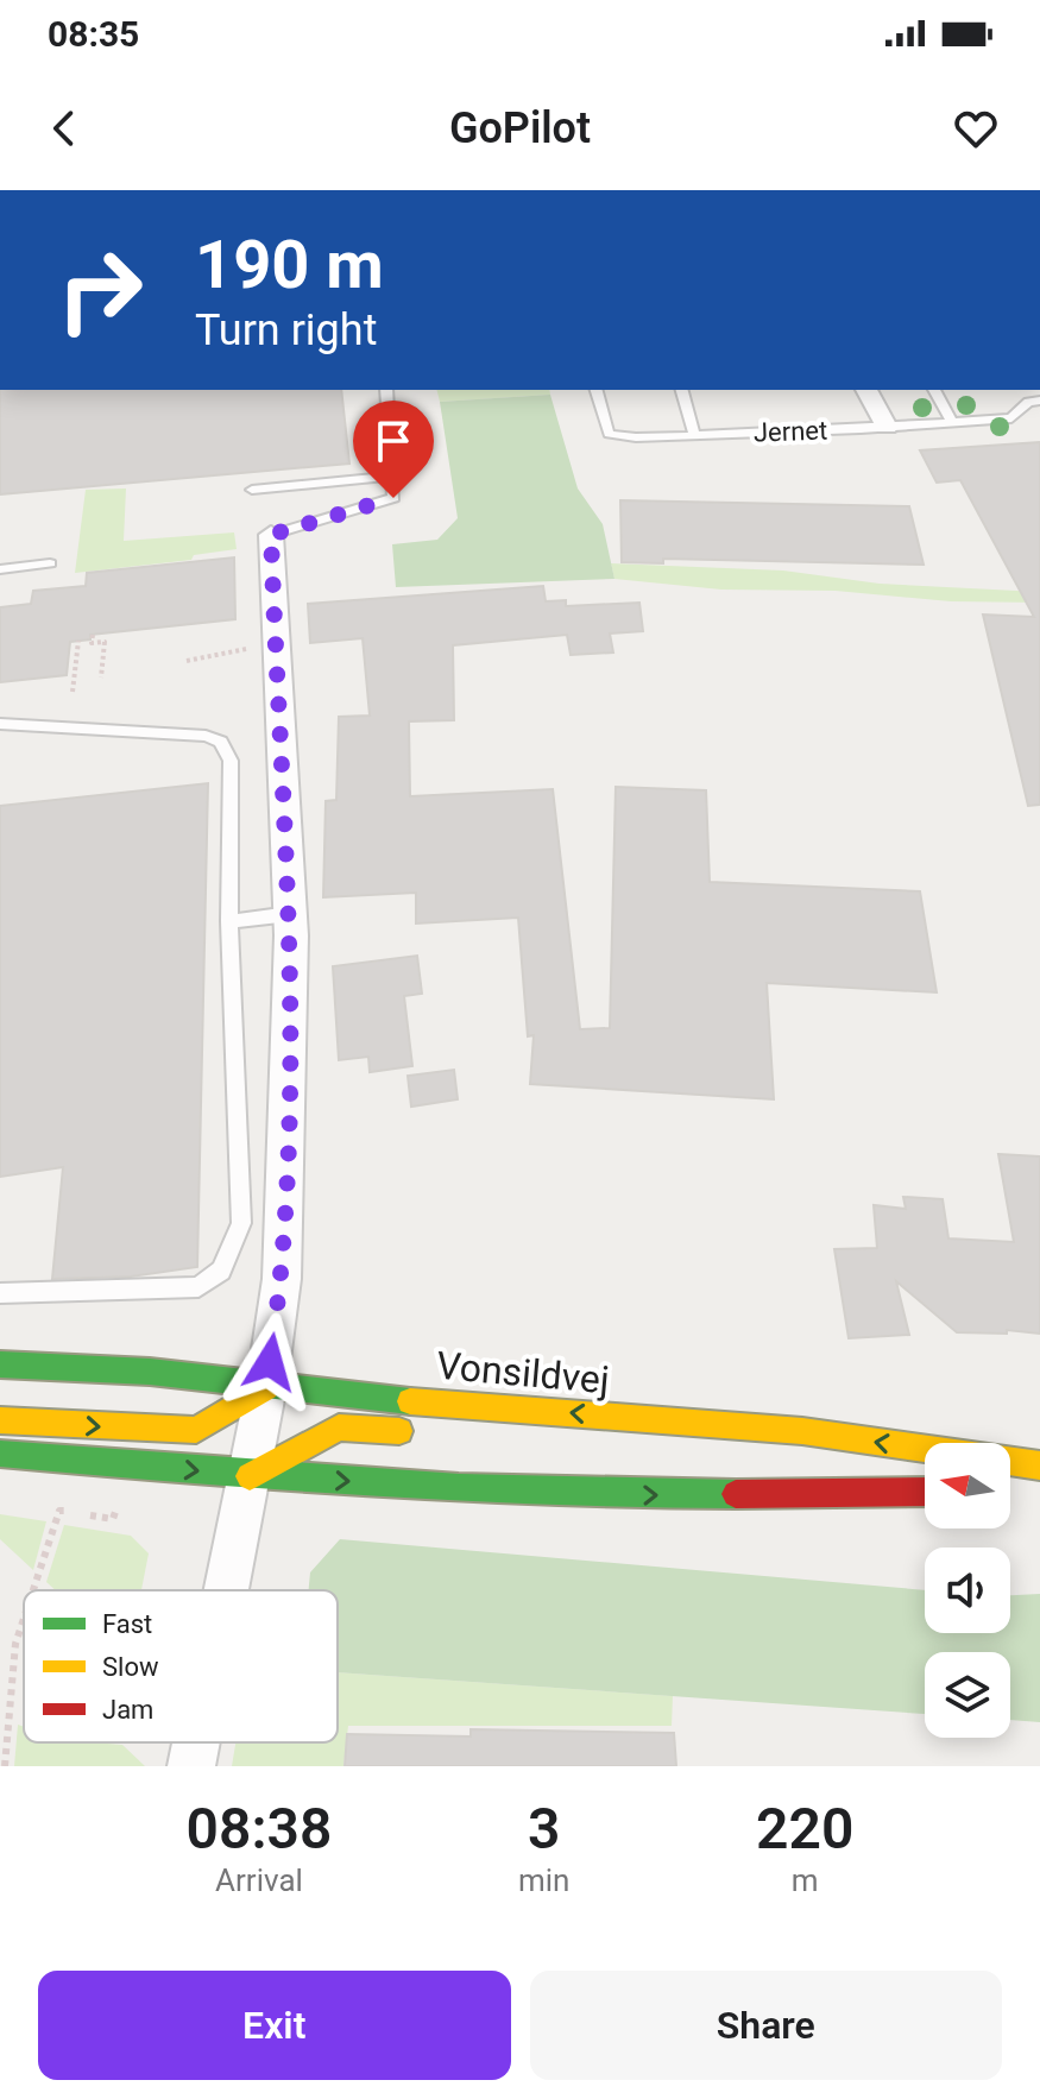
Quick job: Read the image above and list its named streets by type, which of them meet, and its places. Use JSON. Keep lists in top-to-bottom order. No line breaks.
{"streets":{"main road":["Vonsildvej"],"lane":["Jernet"]},"legend":["Fast","Slow","Jam"],"north":"left","page":{"status":"08:35","header":"GoPilot","turn":["190 m","Turn right"],"eta":["08:38","Arrival","3","min","220","m"],"buttons":["Exit","Share"]}}
